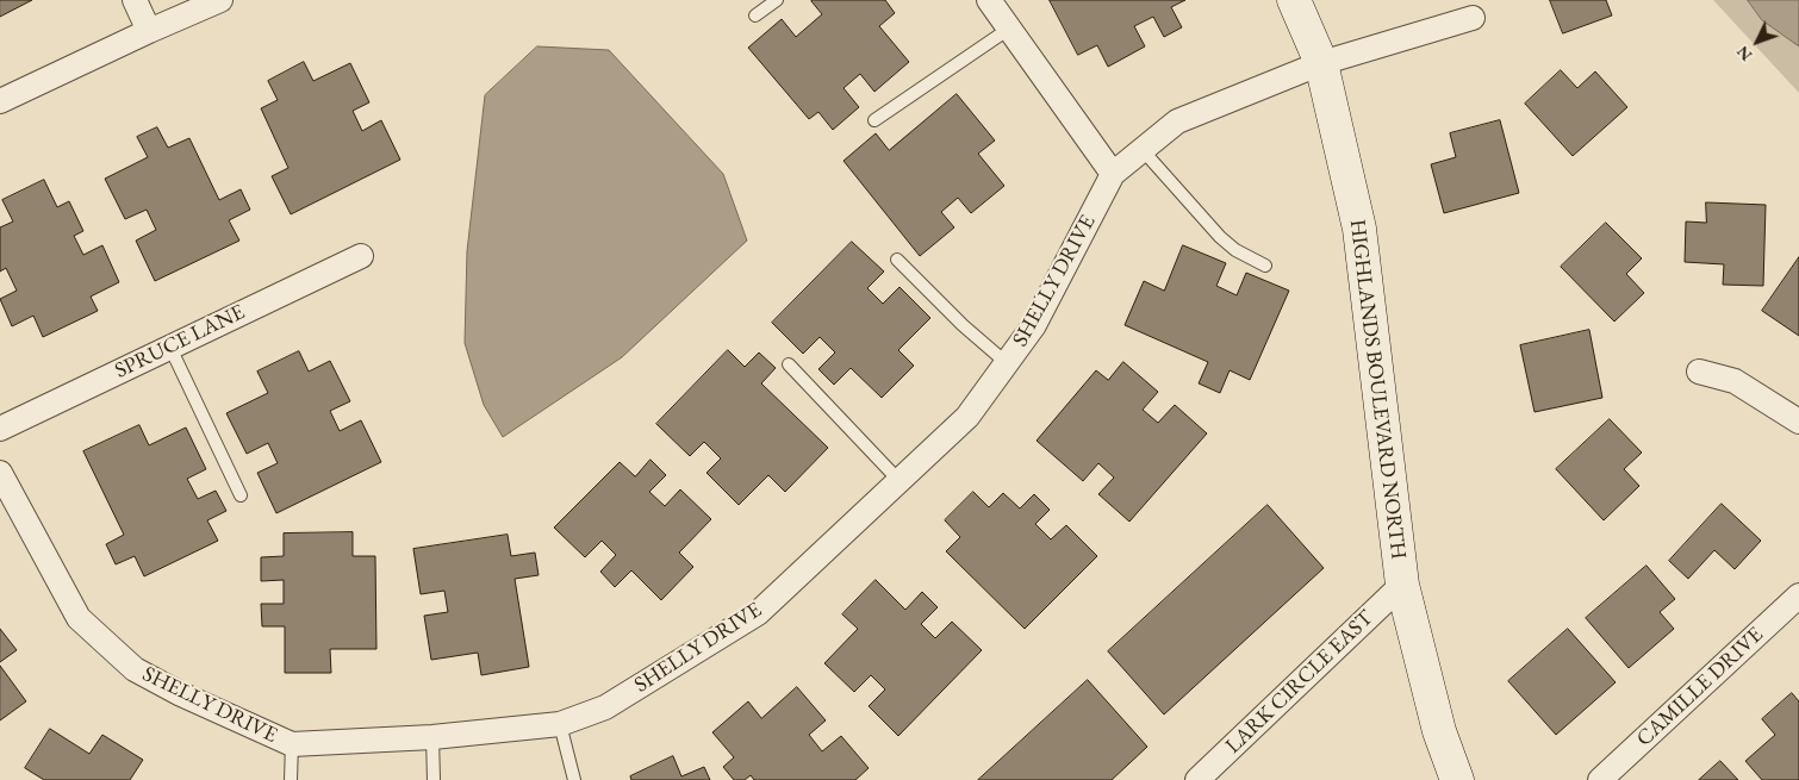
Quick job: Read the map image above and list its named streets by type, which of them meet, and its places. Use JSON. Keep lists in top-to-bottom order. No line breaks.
{"streets":{"street":["SHELLY DRIVE","SPRUCE LANE","HIGHLANDS BOULEVARD NORTH","LARK CIRCLE EAST","CAMILLE DRIVE"]},"crossings":[["SHELLY DRIVE","HIGHLANDS BOULEVARD NORTH"],["HIGHLANDS BOULEVARD NORTH","LARK CIRCLE EAST"]],"north":"bottom left"}
